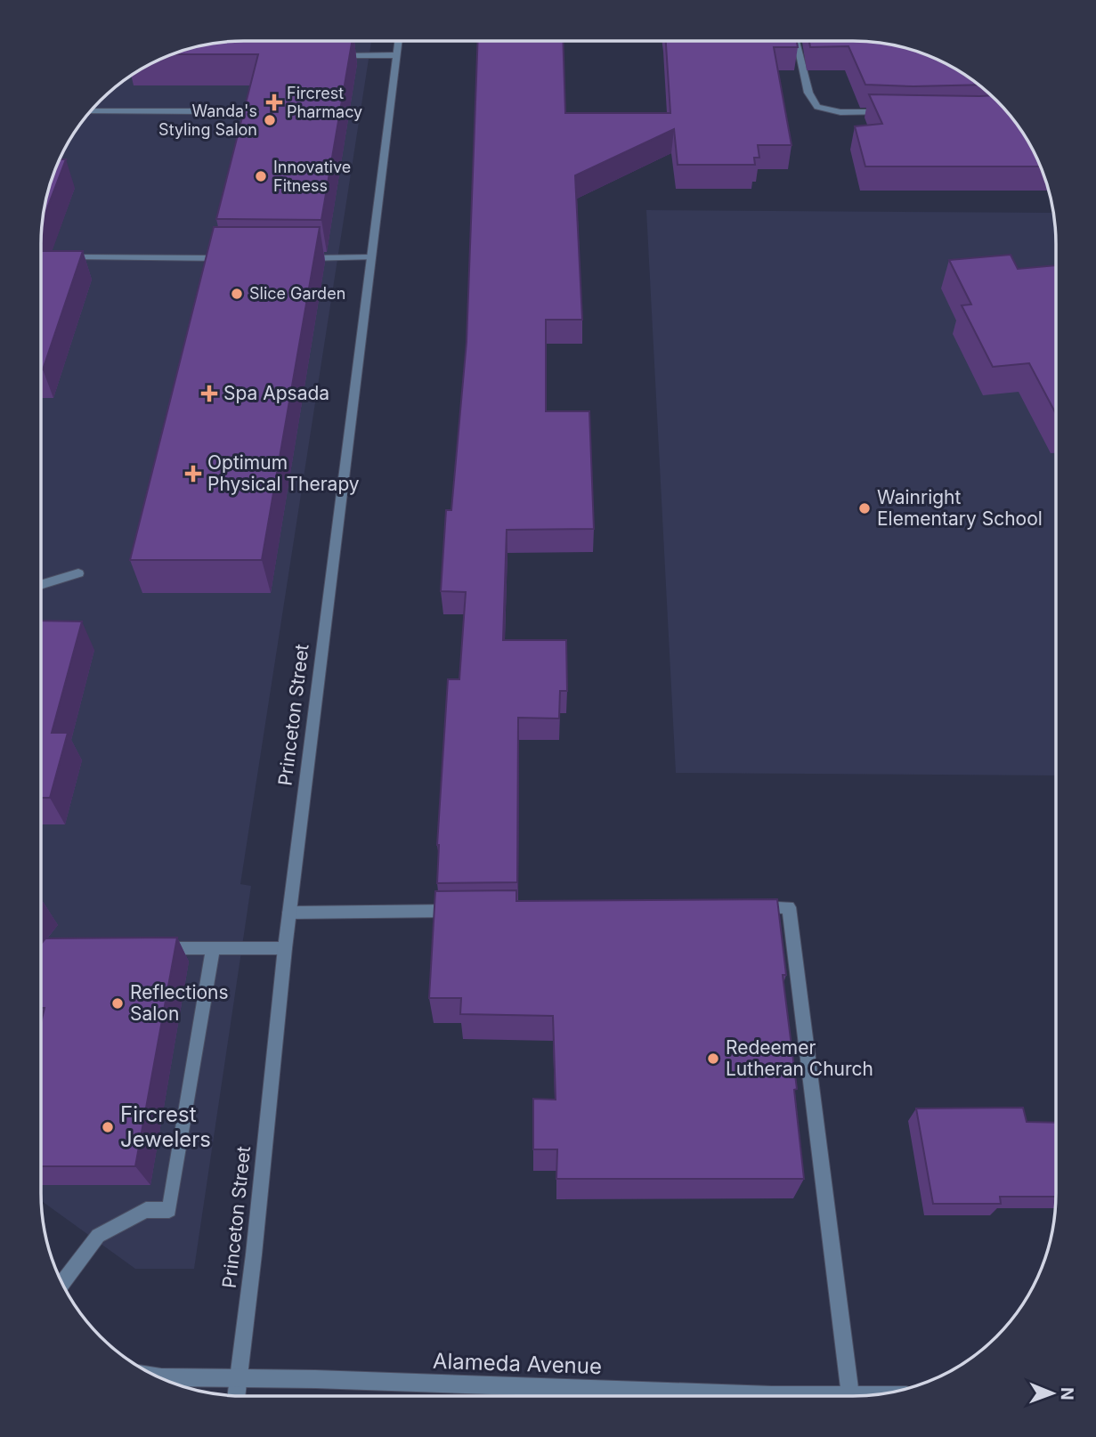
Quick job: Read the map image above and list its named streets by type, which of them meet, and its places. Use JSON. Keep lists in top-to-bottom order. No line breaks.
{"streets":{"street":["Princeton Street","Alameda Avenue"]},"crossings":[["Princeton Street","Alameda Avenue"]],"places":{"health":["Fircrest Pharmacy","Spa Apsada","Optimum Physical Therapy"],"other":["Wanda's Styling Salon","Innovative Fitness","Slice Garden","Wainright Elementary School","Reflections Salon","Redeemer Lutheran Church","Fircrest Jewelers"]},"north":"right"}
